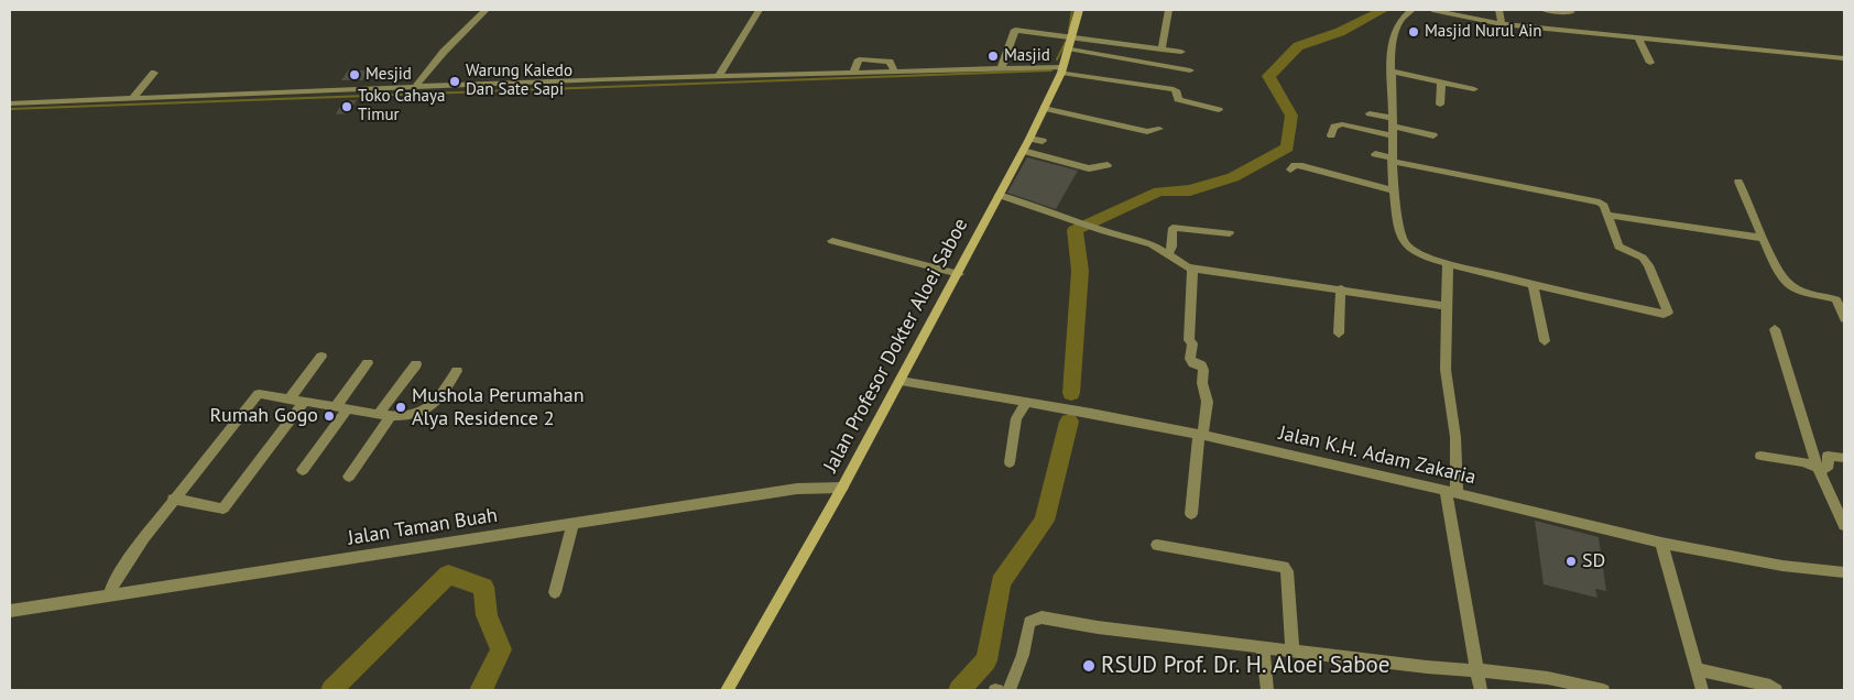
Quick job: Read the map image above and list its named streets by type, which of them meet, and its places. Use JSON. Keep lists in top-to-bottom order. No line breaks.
{"streets":{"street":["Jalan Profesor Dokter Aloei Saboe","Jalan K.H. Adam Zakaria","Jalan Taman Buah"]},"crossings":[["Jalan Profesor Dokter Aloei Saboe","Jalan K.H. Adam Zakaria"],["Jalan Profesor Dokter Aloei Saboe","Jalan Taman Buah"]],"places":["Masjid Nurul Ain","Masjid","Mesjid","Warung Kaledo Dan Sate Sapi","Toko Cahaya Timur","Mushola Perumahan Alya Residence 2","Rumah Gogo","SD","RSUD Prof. Dr. H. Aloei Saboe"]}
